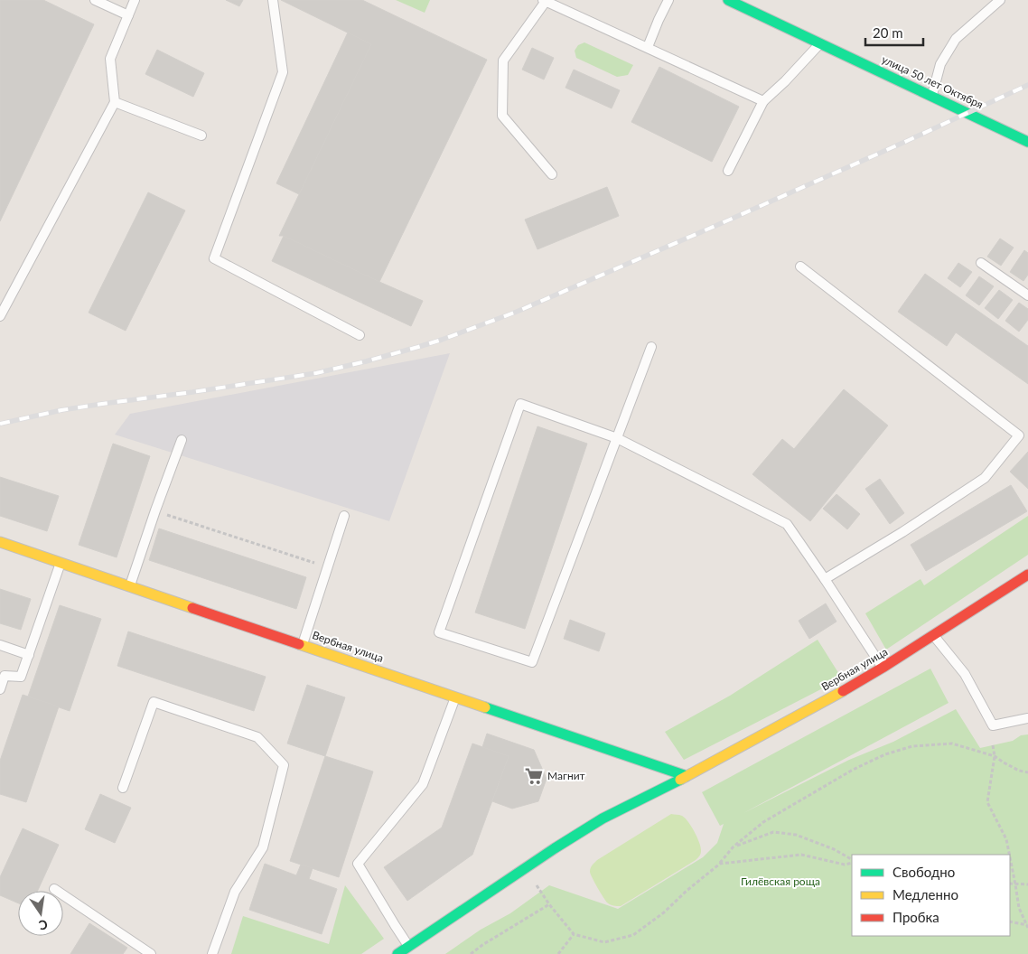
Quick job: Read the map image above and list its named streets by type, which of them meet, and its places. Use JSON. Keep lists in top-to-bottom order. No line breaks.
{"streets":{"street":["улица 50 лет Октября","Вербная улица"]},"parks":["Гилёвская роща"],"places":{"supermarket":["Магнит"]},"legend":["Свободно","Медленно","Пробка"],"scale_bar":"20 m","north":"bottom"}
